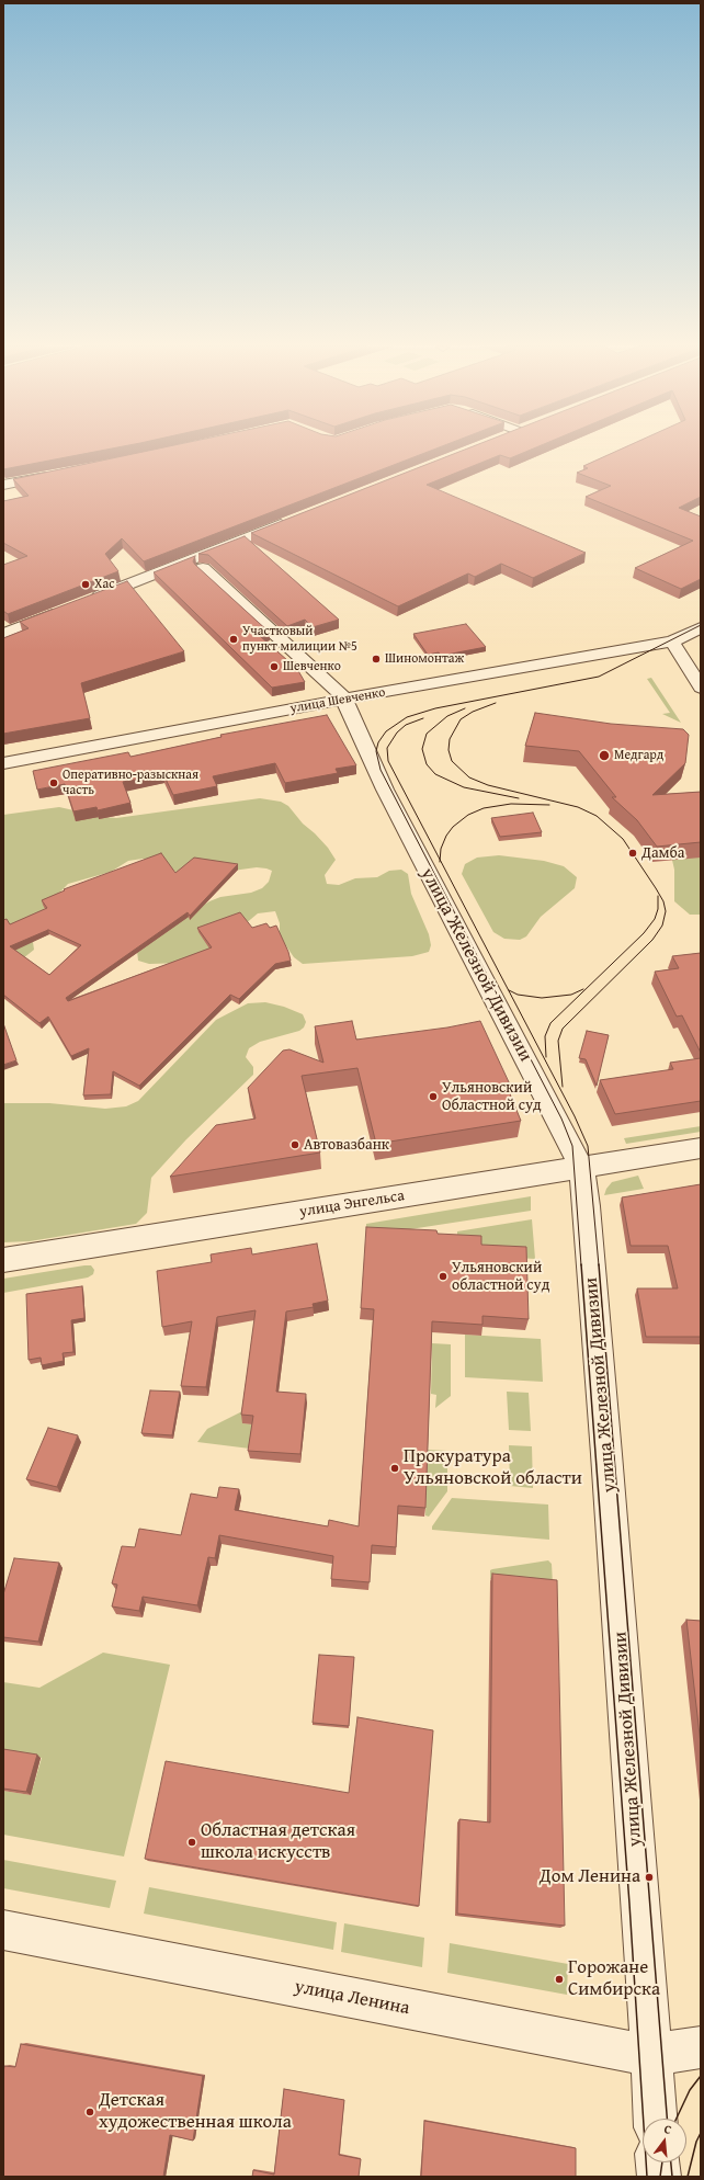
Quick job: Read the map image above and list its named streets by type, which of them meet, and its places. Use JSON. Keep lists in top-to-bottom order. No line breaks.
{"streets":{"street":["улица Шевченко","улица Железной Дивизии","улица Энгельса","улица Ленина"]},"crossings":[["улица Шевченко","улица Железной Дивизии"],["улица Железной Дивизии","улица Энгельса"],["улица Железной Дивизии","улица Ленина"]],"places":["Хас","Участковый пункт милиции №5","Шиномонтаж","Шевченко","Медгард","Оперативно-разыскная часть","Дамба","Ульяновский Областной суд","Автовазбанк","Ульяновский областной суд","Прокуратура Ульяновской области","Областная детская школа искусств","Дом Ленина","Горожане Симбирска","Детская художественная школа"],"north":"top"}
